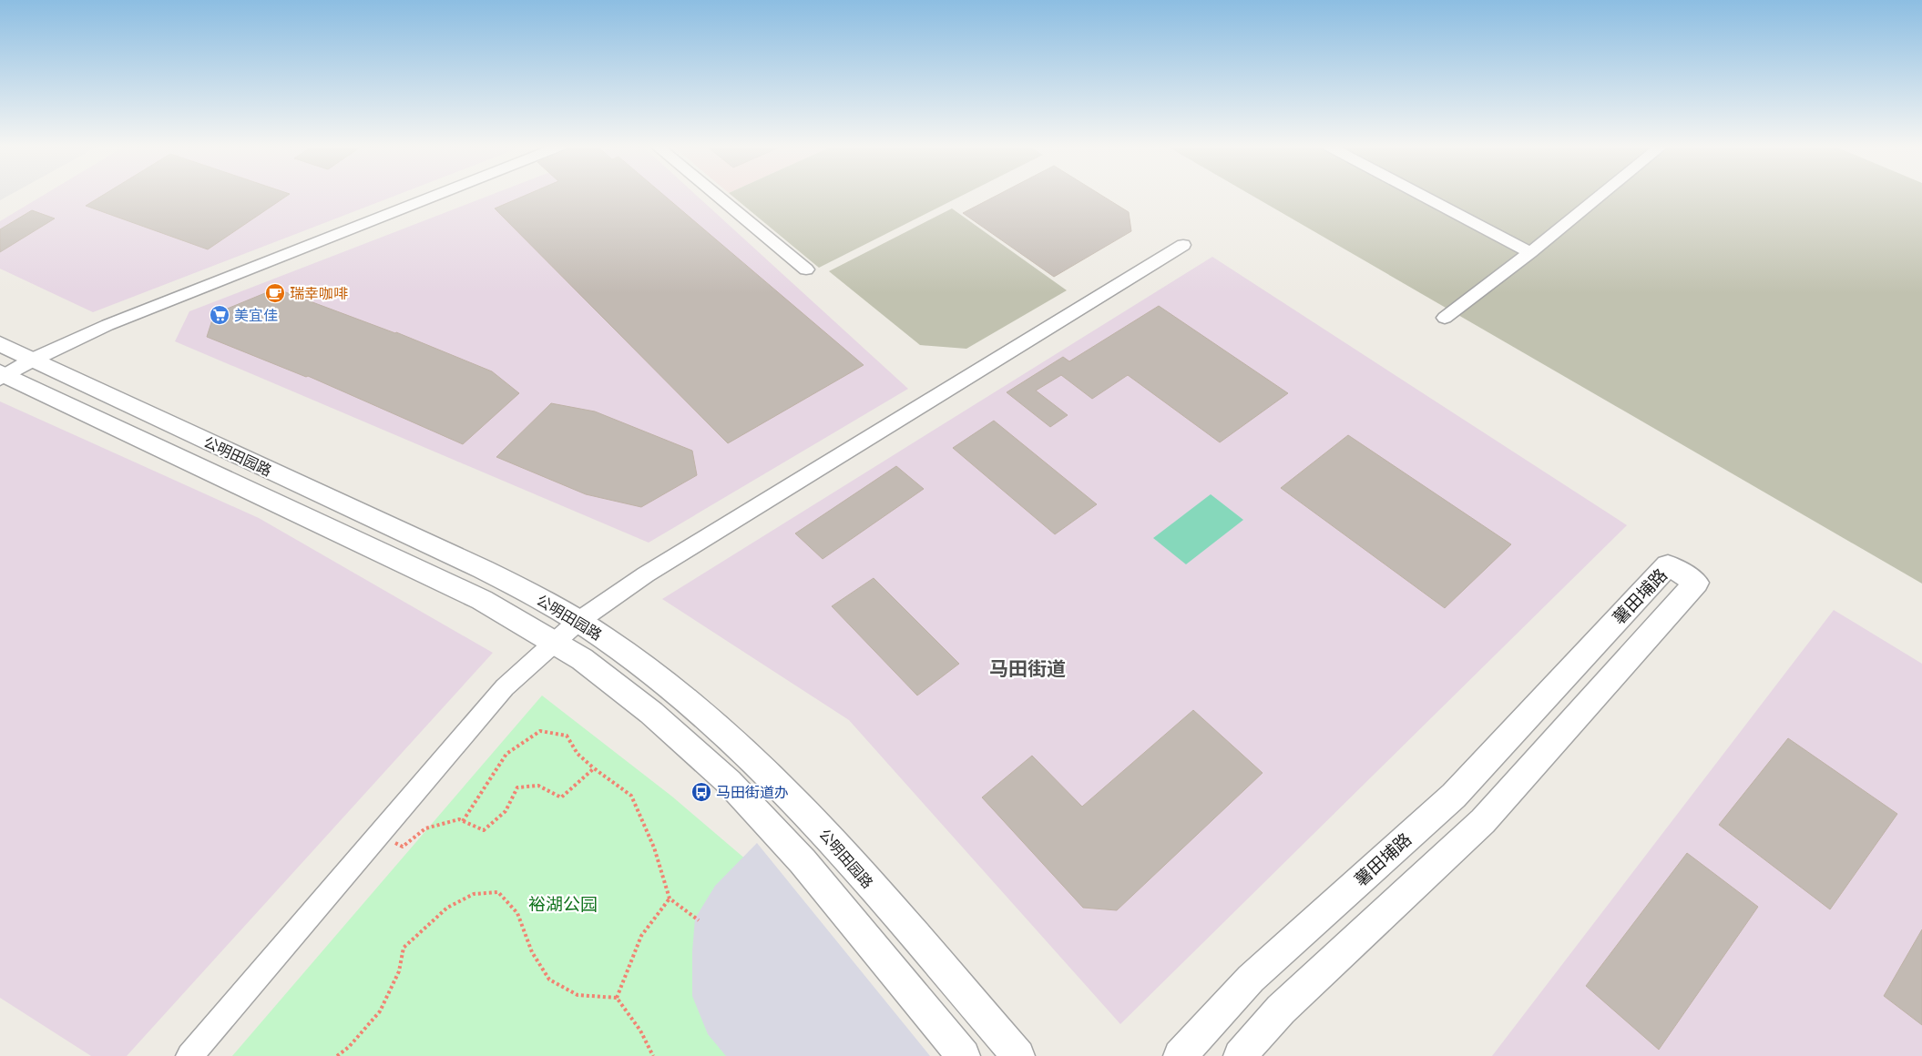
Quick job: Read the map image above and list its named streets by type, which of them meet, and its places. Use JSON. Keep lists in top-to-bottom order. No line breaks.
{"streets":{"street":["公明田园路","薯田埔路"]},"districts":["马田街道"],"parks":["裕湖公园"],"places":{"cafe":["瑞幸咖啡"],"supermarket":["美宜佳"],"bus stop":["马田街道办"]}}
